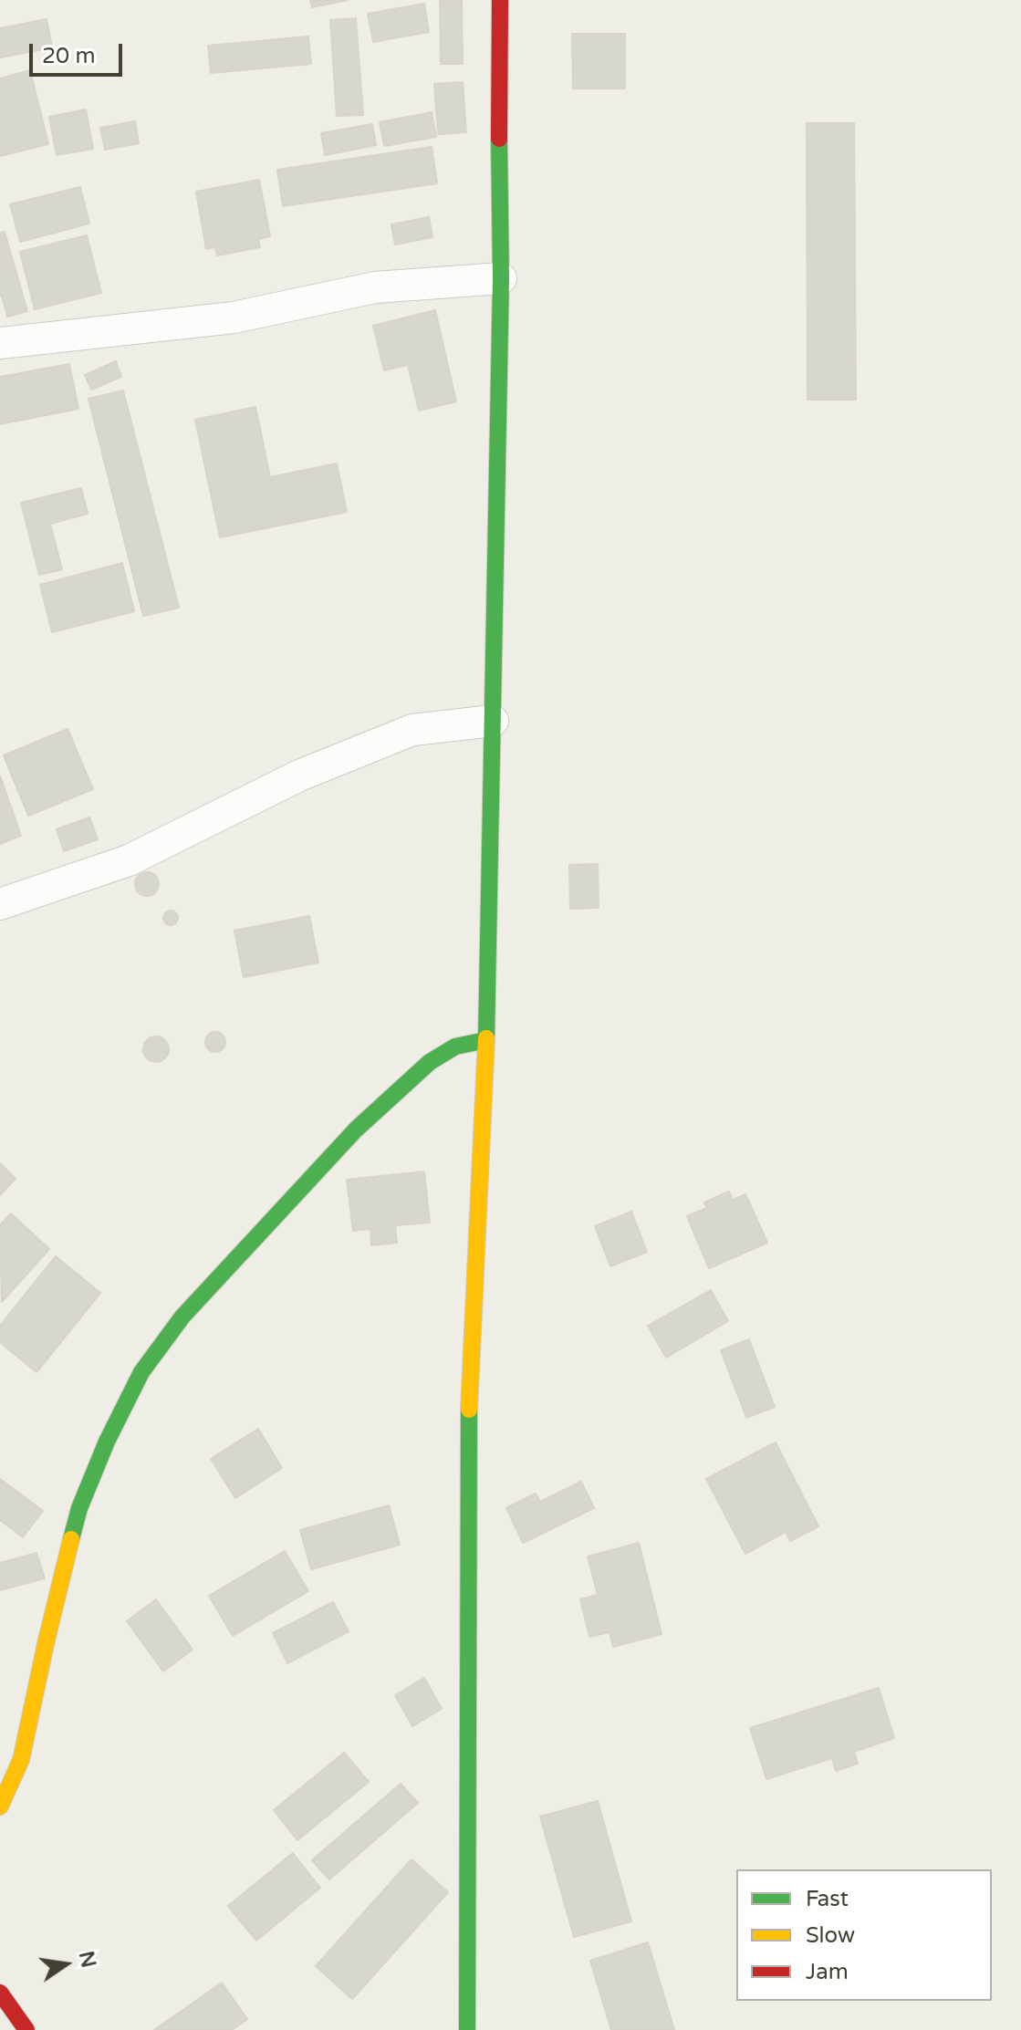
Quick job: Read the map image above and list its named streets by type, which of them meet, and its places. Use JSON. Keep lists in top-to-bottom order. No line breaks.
{"legend":["Fast","Slow","Jam"],"scale_bar":"20 m","north":"right"}
